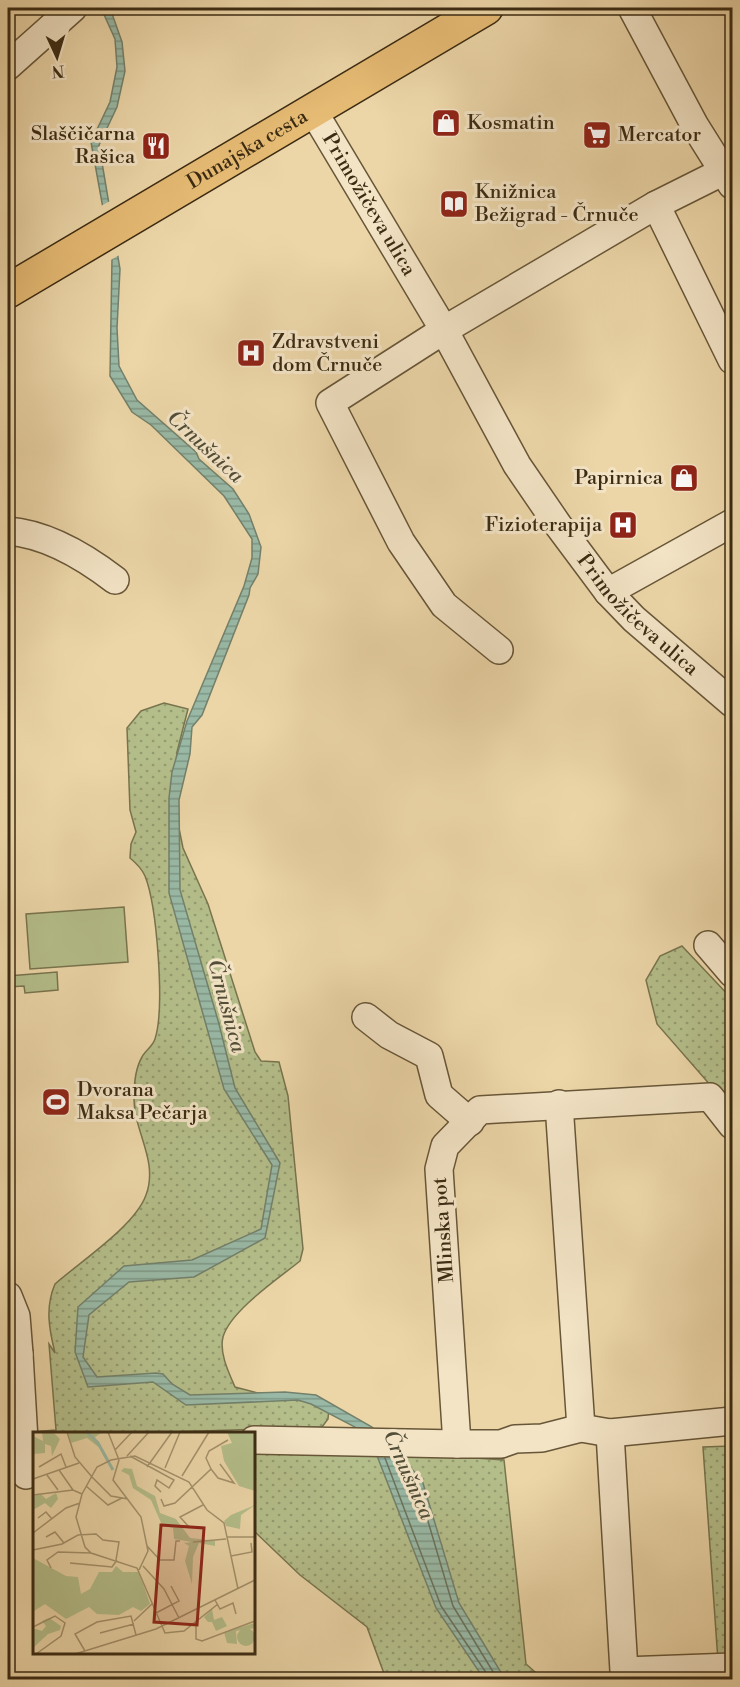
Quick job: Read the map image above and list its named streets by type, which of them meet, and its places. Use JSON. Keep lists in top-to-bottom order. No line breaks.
{"streets":{"main road":["Dunajska cesta"],"street":["Primožičeva ulica","Mlinska pot"]},"crossings":[["Dunajska cesta","Primožičeva ulica"]],"water":["Črnušnica"],"places":{"shop":["Kosmatin","Papirnica"],"supermarket":["Mercator"],"restaurant":["Slaščičarna Rašica"],"library":["Knižnica Bežigrad - Črnuče"],"hospital":["Zdravstveni dom Črnuče","Fizioterapija"],"sports":["Dvorana Maksa Pečarja"]},"north":"bottom"}
